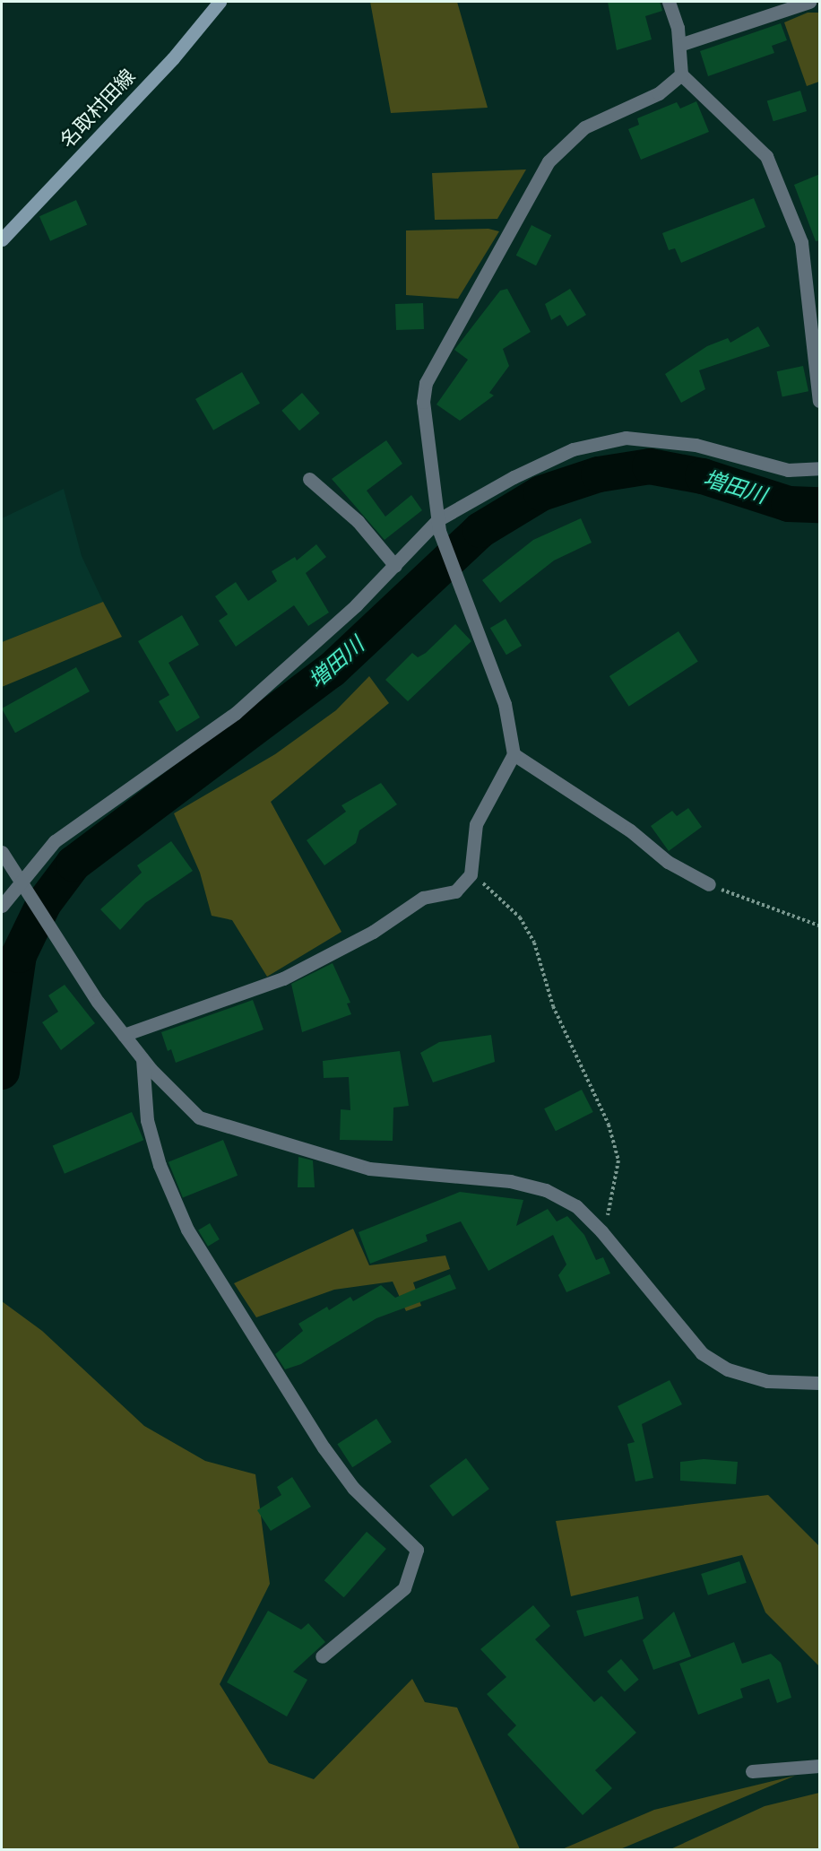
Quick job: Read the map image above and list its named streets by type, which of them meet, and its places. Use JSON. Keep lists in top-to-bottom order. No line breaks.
{"streets":{"main road":["名取村田線"]},"water":["増田川"]}
